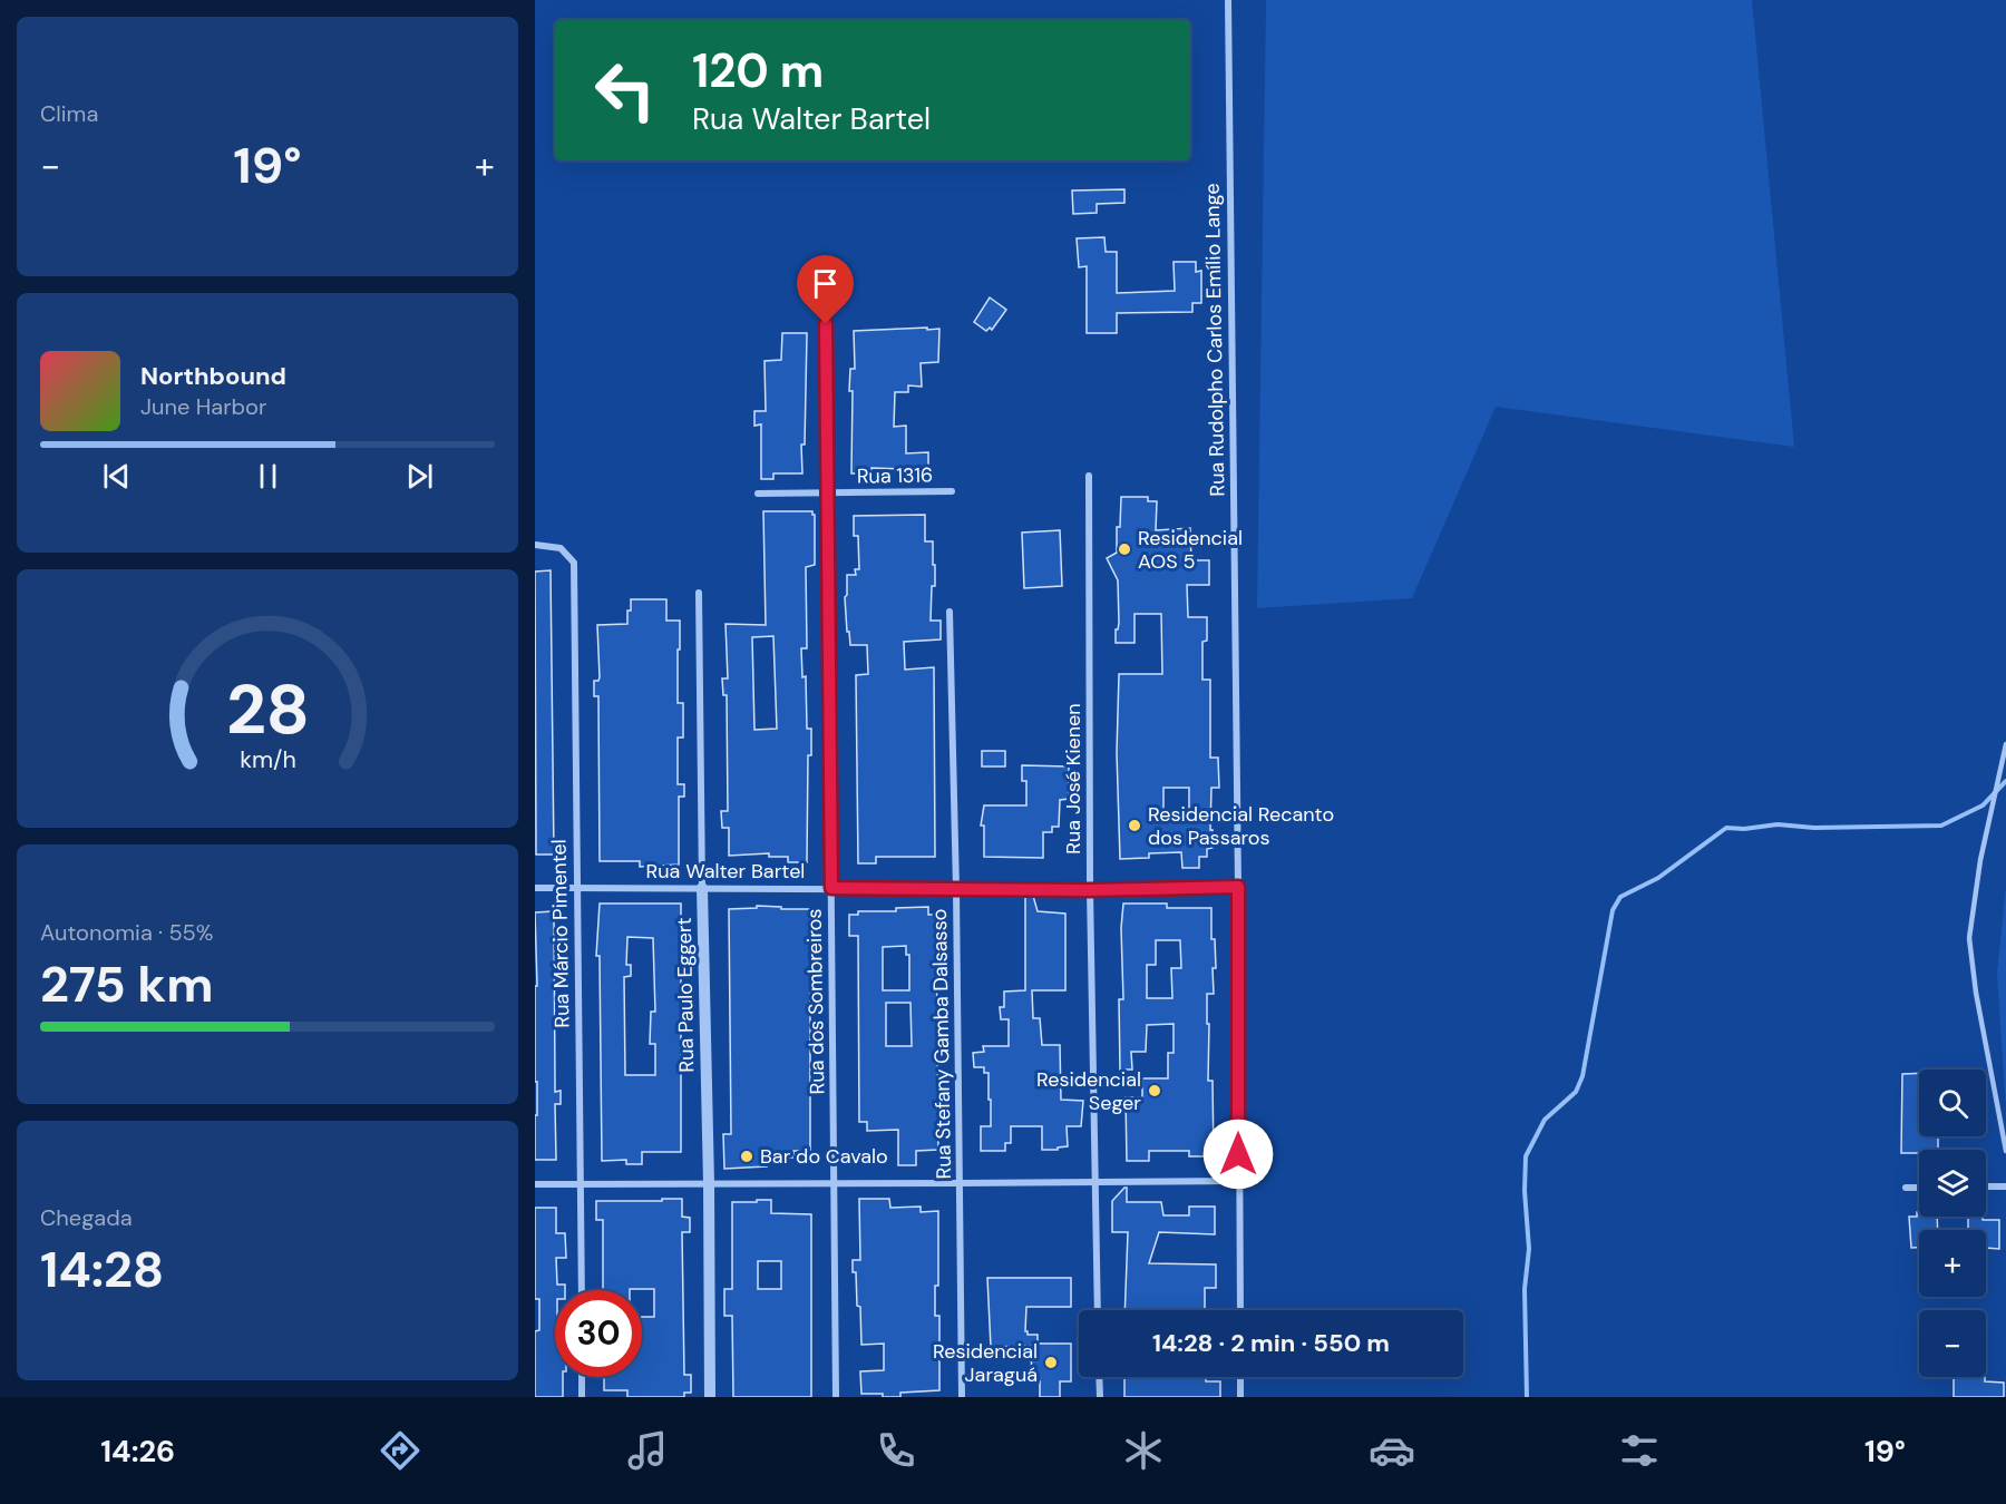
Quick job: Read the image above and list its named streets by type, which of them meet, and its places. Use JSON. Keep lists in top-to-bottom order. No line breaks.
{"streets":{"street":["Rua Rudolpho Carlos Emílio Lange","Rua 1316","Rua José Kienen","Rua Walter Bartel","Rua Márcio Pimentel","Rua Paulo Eggert","Rua dos Sombreiros","Rua Stefany Gamba Dalsasso"]},"crossings":[["Rua Rudolpho Carlos Emílio Lange","Rua Walter Bartel"],["Rua 1316","Rua dos Sombreiros"],["Rua José Kienen","Rua Walter Bartel"],["Rua Walter Bartel","Rua Márcio Pimentel"],["Rua Walter Bartel","Rua Paulo Eggert"],["Rua Walter Bartel","Rua dos Sombreiros"],["Rua Walter Bartel","Rua Stefany Gamba Dalsasso"]],"places":["Residencial AOS 5","Residencial Recanto dos Passaros","Residencial Seger","Bar do Cavalo","Residencial Jaraguá"],"page":{"tile":["Clima",["Autonomia · 55%","275 km"],["Chegada","14:28"]],"turn":["120 m","Rua Walter Bartel"],"heat":["−","19°","+"],"song":["Northbound","June Harbor"],"map_buttons":["+","−"],"limit":"30","trip":"14:28 · 2 min · 550 m","tabs":["14:26","19°"],"gauge":["28","km/h"]}}
